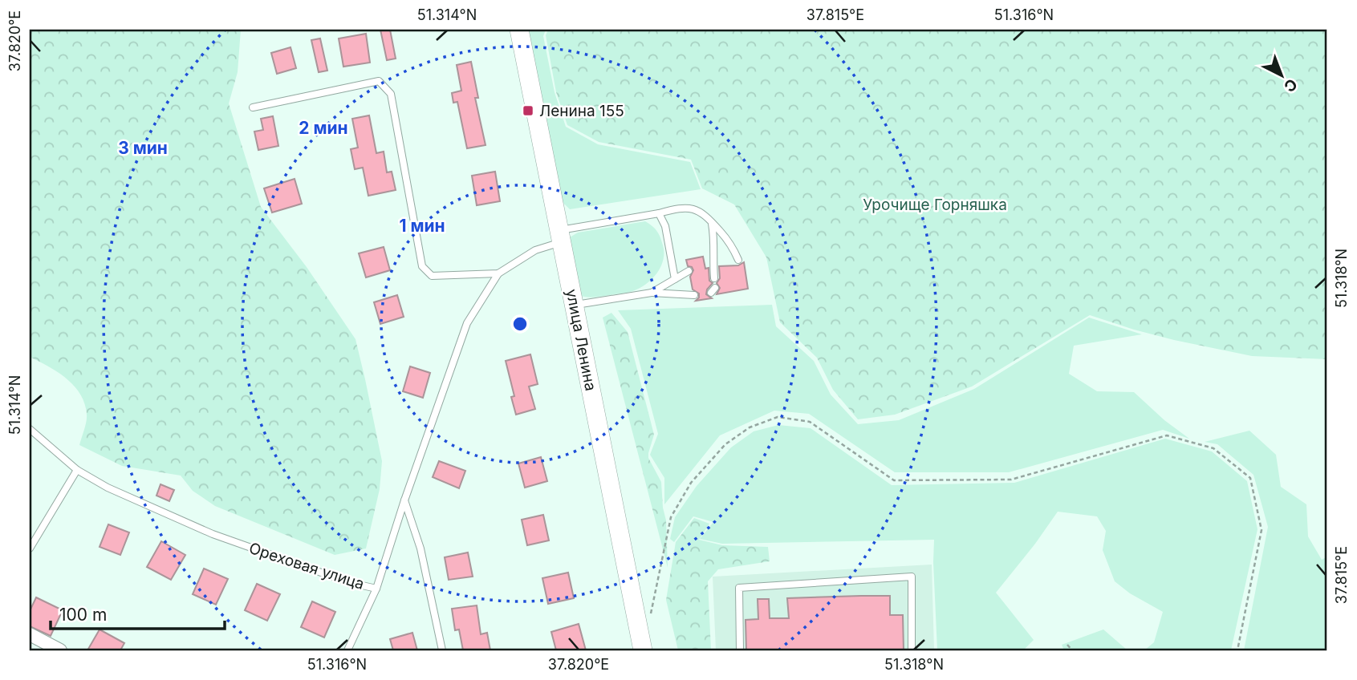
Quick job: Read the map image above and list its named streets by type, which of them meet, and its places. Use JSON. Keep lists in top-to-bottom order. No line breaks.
{"streets":{"main road":["улица Ленина"],"lane":["Ореховая улица"]},"parks":["Урочище Горняшка"],"places":{"transit":["Ленина 155"]},"scale_bar":"100 m","north":"bottom right","coordinates":["51.314°N","37.815°E","51.316°N","37.820°E","51.318°N"],"rings":["2 мин","3 мин","1 мин"]}
